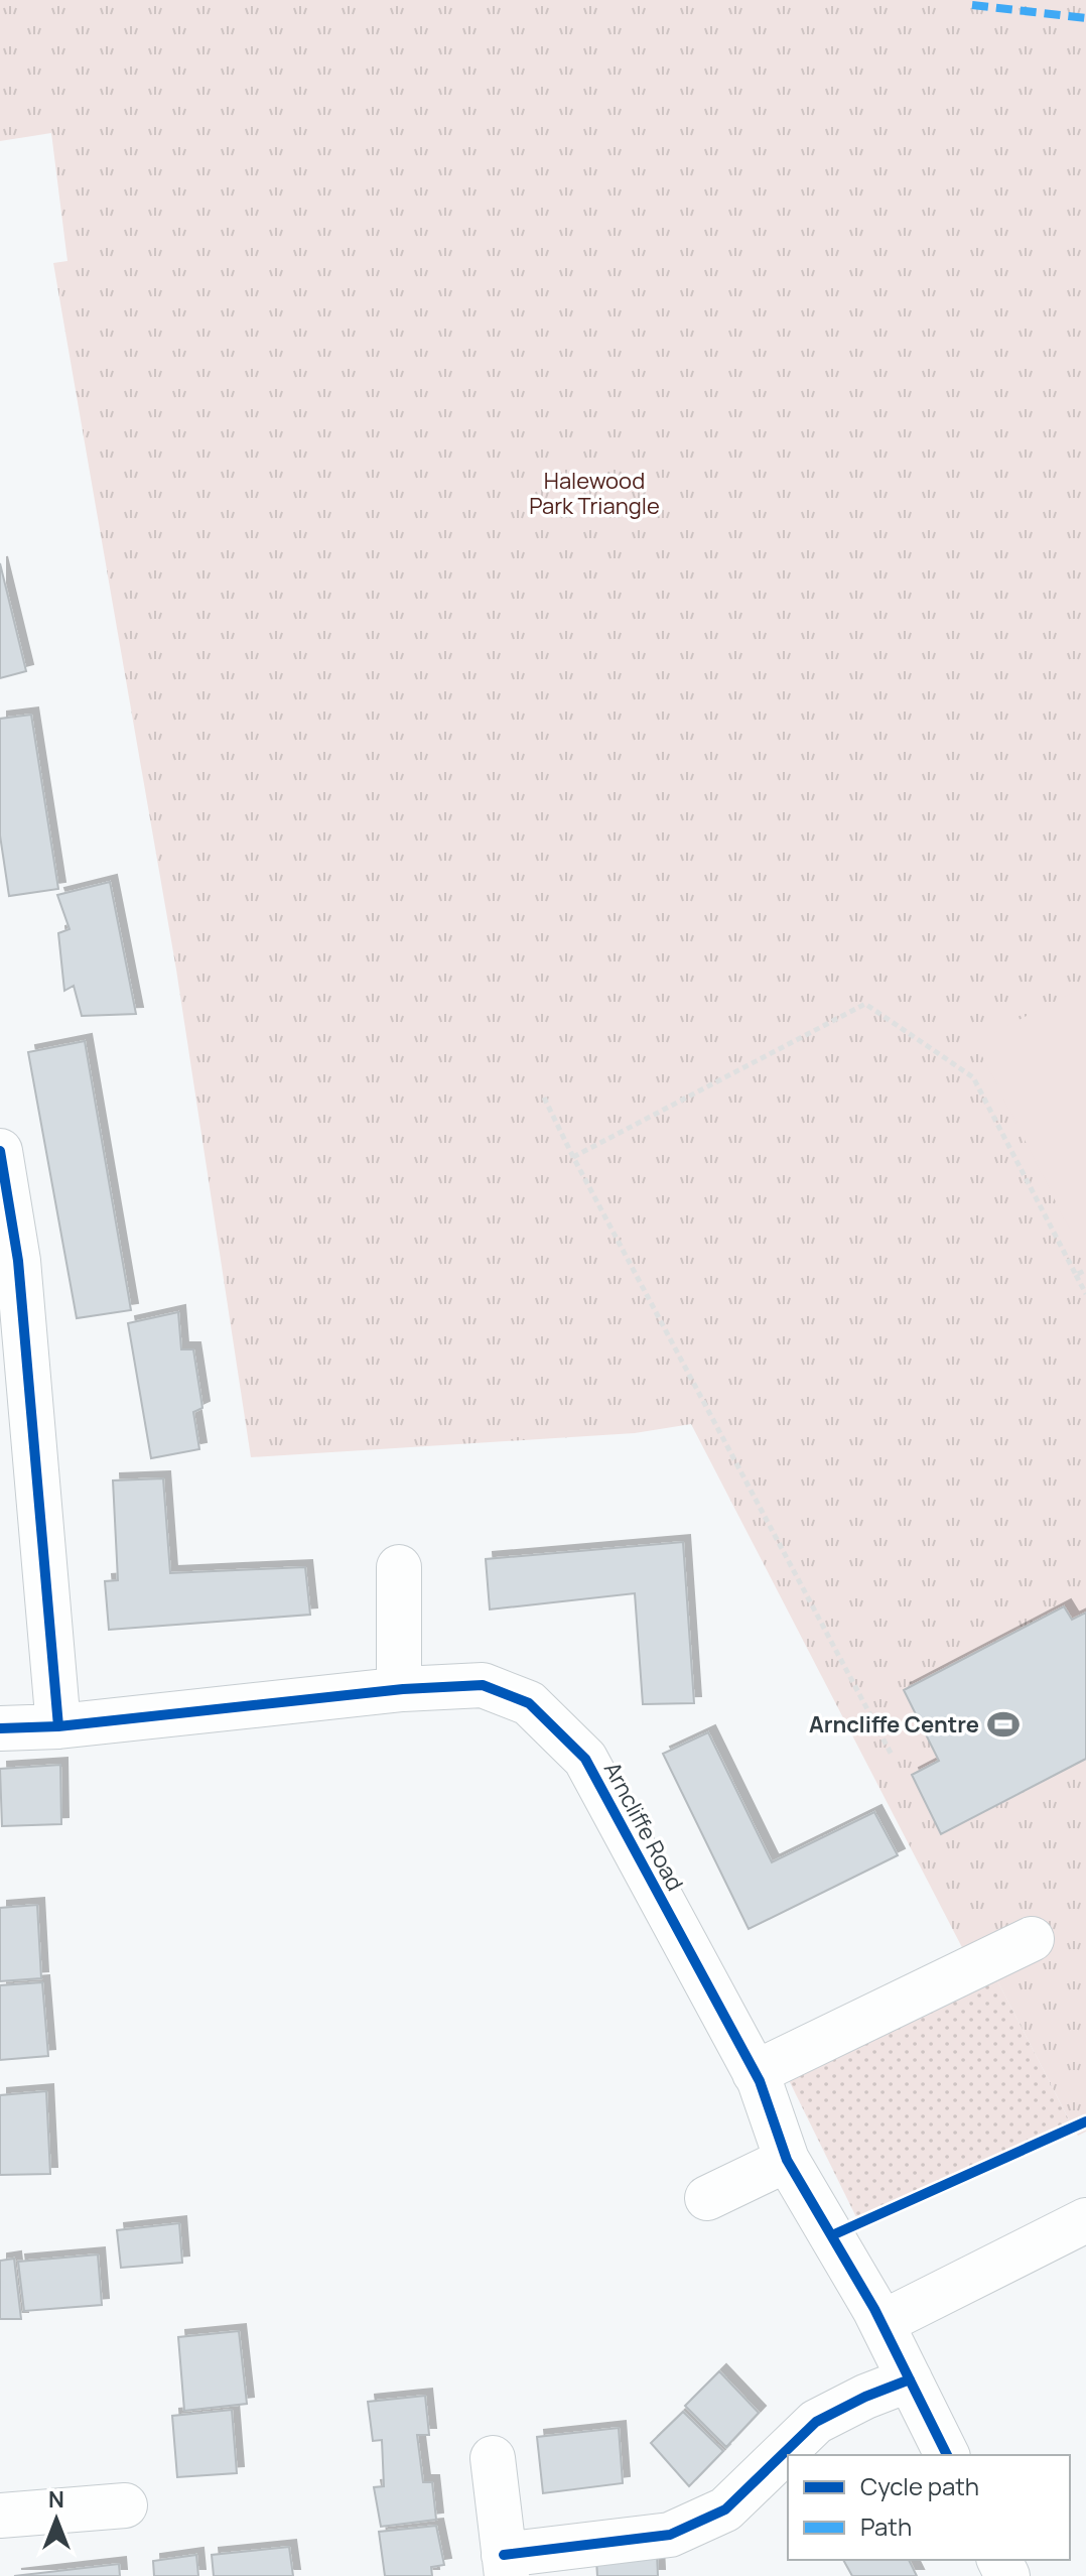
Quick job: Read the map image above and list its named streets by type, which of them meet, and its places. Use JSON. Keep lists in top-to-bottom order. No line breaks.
{"streets":{"street":["Arncliffe Road"]},"parks":["Halewood Park Triangle"],"places":{"sports":["Arncliffe Centre"]},"legend":["Cycle path","Path"],"north":"top"}
